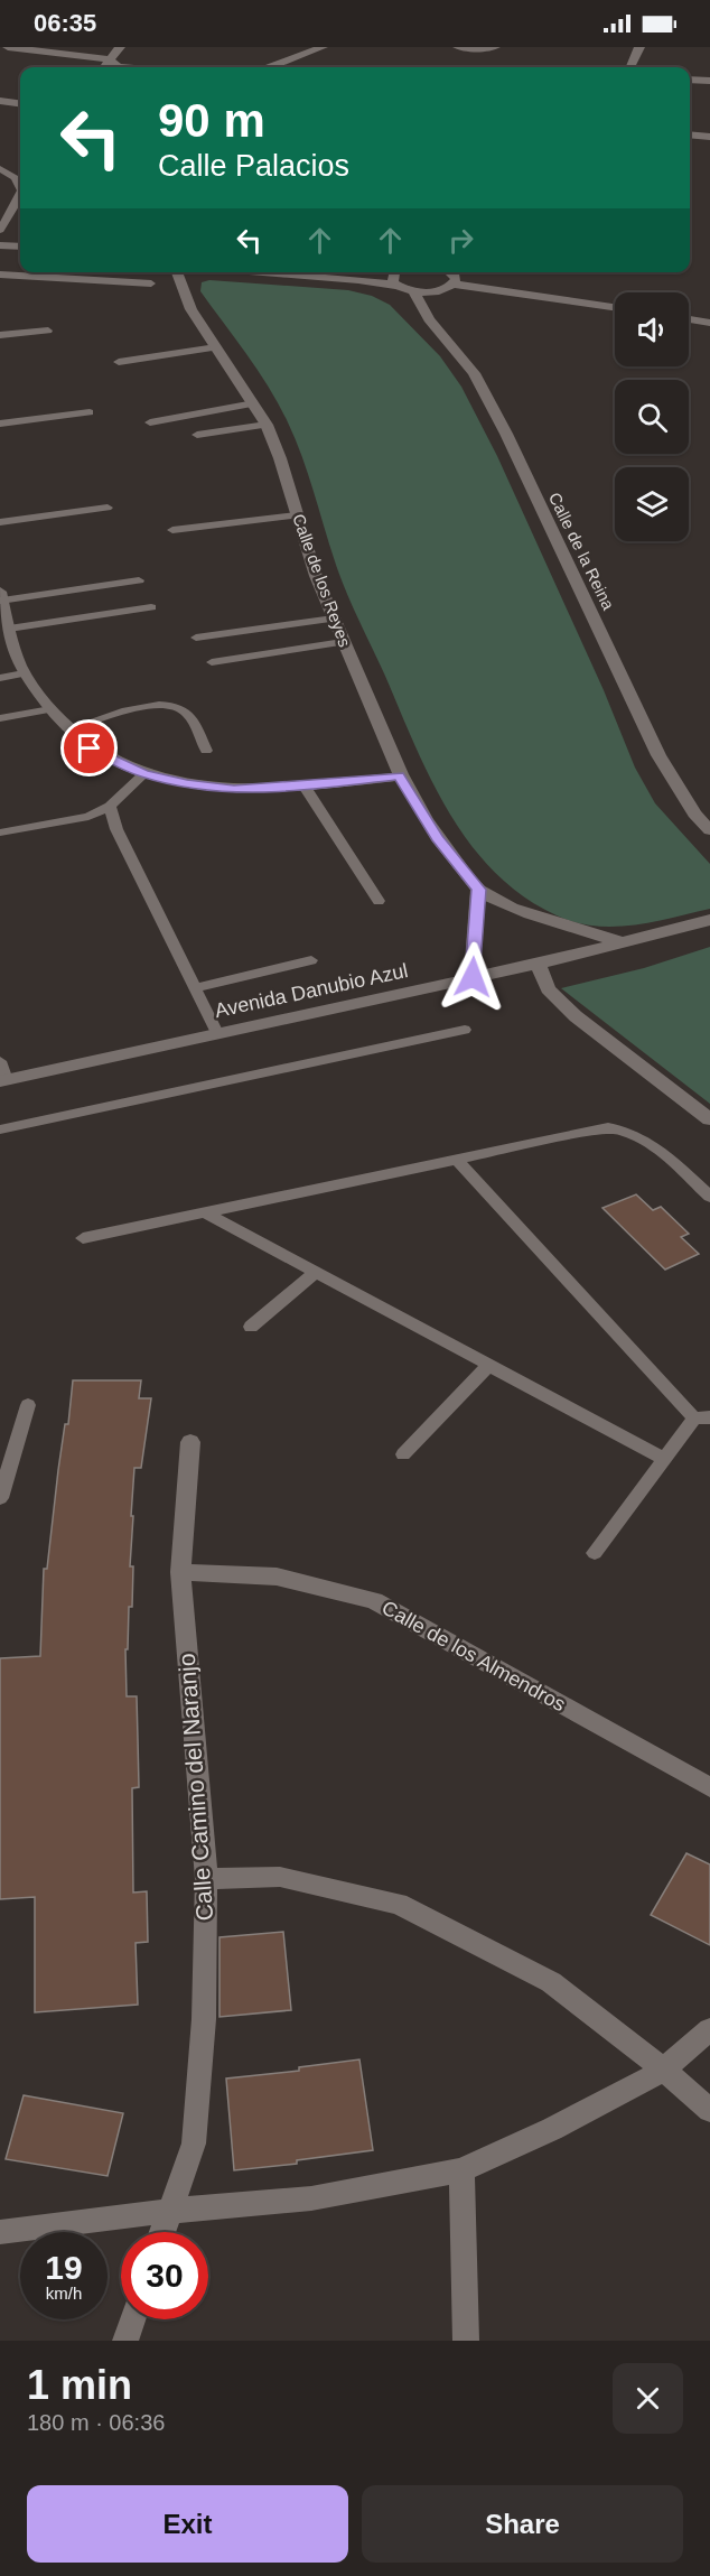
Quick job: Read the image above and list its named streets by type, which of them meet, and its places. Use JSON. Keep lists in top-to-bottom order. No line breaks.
{"streets":{"street":["Calle de la Reina","Calle de los Reyes","Avenida Danubio Azul","Calle de los Almendros","Calle Camino del Naranjo"]},"crossings":[["Calle de los Reyes","Avenida Danubio Azul"],["Calle de los Almendros","Calle Camino del Naranjo"]],"page":{"status":"06:35","turn":["90 m","Calle Palacios"],"speed":"19 km/h","limit":"30","heading":["1 min","180 m · 06:36"],"buttons":["Exit","Share"]}}
